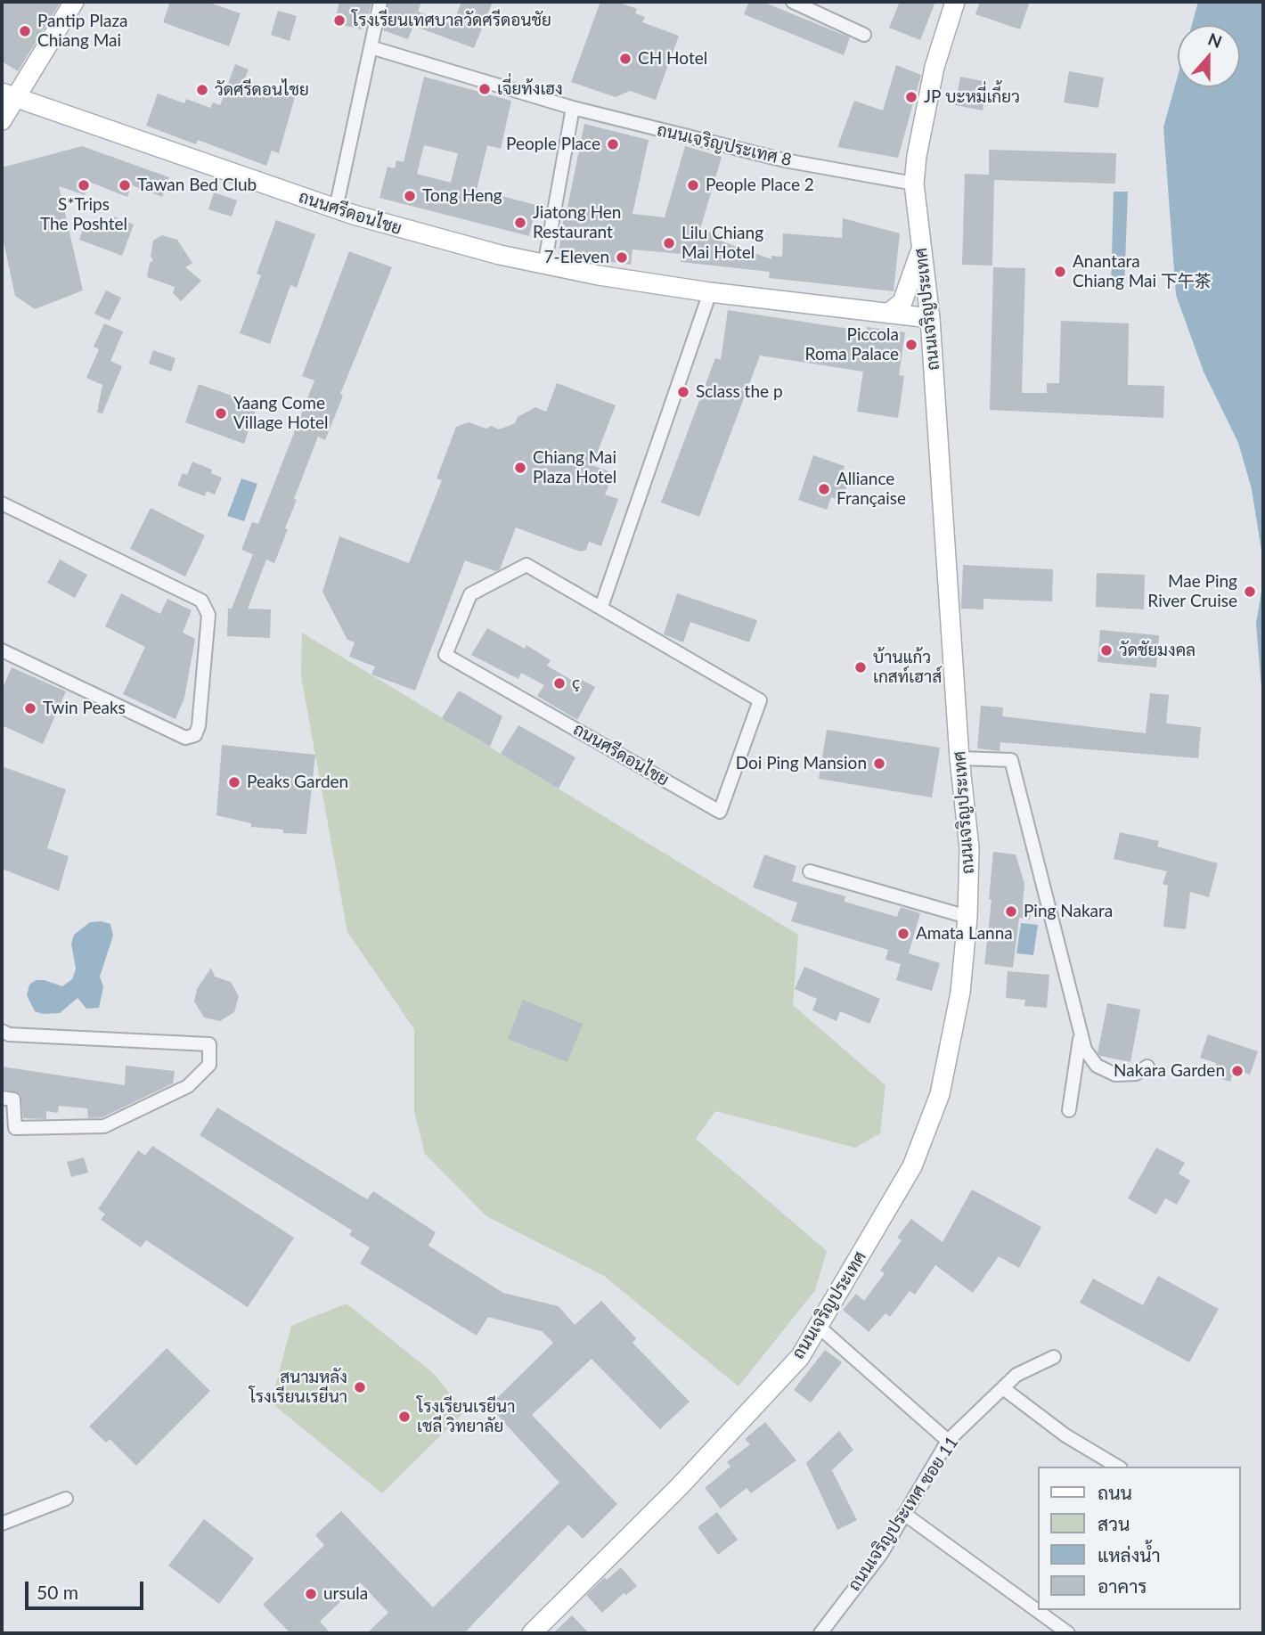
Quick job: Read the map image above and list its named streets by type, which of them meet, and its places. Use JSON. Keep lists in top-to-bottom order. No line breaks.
{"streets":{"street":["ถนนเจริญประเทศ 8","ถนนศรีดอนไชย","ถนนเจริญประเทศ","ถนนเจริญประเทศ ซอย 11"]},"crossings":[["ถนนเจริญประเทศ 8","ถนนเจริญประเทศ"],["ถนนศรีดอนไชย","ถนนเจริญประเทศ"]],"places":["โรงเรียนเทศบาลวัดศรีดอนชัย","Pantip Plaza Chiang Mai","CH Hotel","เจี่ยท้งเฮง","วัดศรีดอนไชย","JP บะหมี่เกี้ยว","People Place","S*Trips The Poshtel","Tawan Bed Club","People Place 2","Tong Heng","Jiatong Hen Restaurant","Lilu Chiang Mai Hotel","7-Eleven","Anantara Chiang Mai 下午茶","Piccola Roma Palace","Sclass the p","Yaang Come Village Hotel","Chiang Mai Plaza Hotel","Alliance Française","Mae Ping River Cruise","วัดชัยมงคล","บ้านแก้ว เกสท์เฮาส์","ç","Twin Peaks","Doi Ping Mansion","Peaks Garden","Ping Nakara","Amata Lanna","Nakara Garden","สนามหลัง โรงเรียนเรยีนา","โรงเรียนเรยีนา เชลี วิทยาลัย","ursula"],"legend":["ถนน","สวน","แหล่งน้ำ","อาคาร"],"scale_bar":"50 m","north":"top"}
